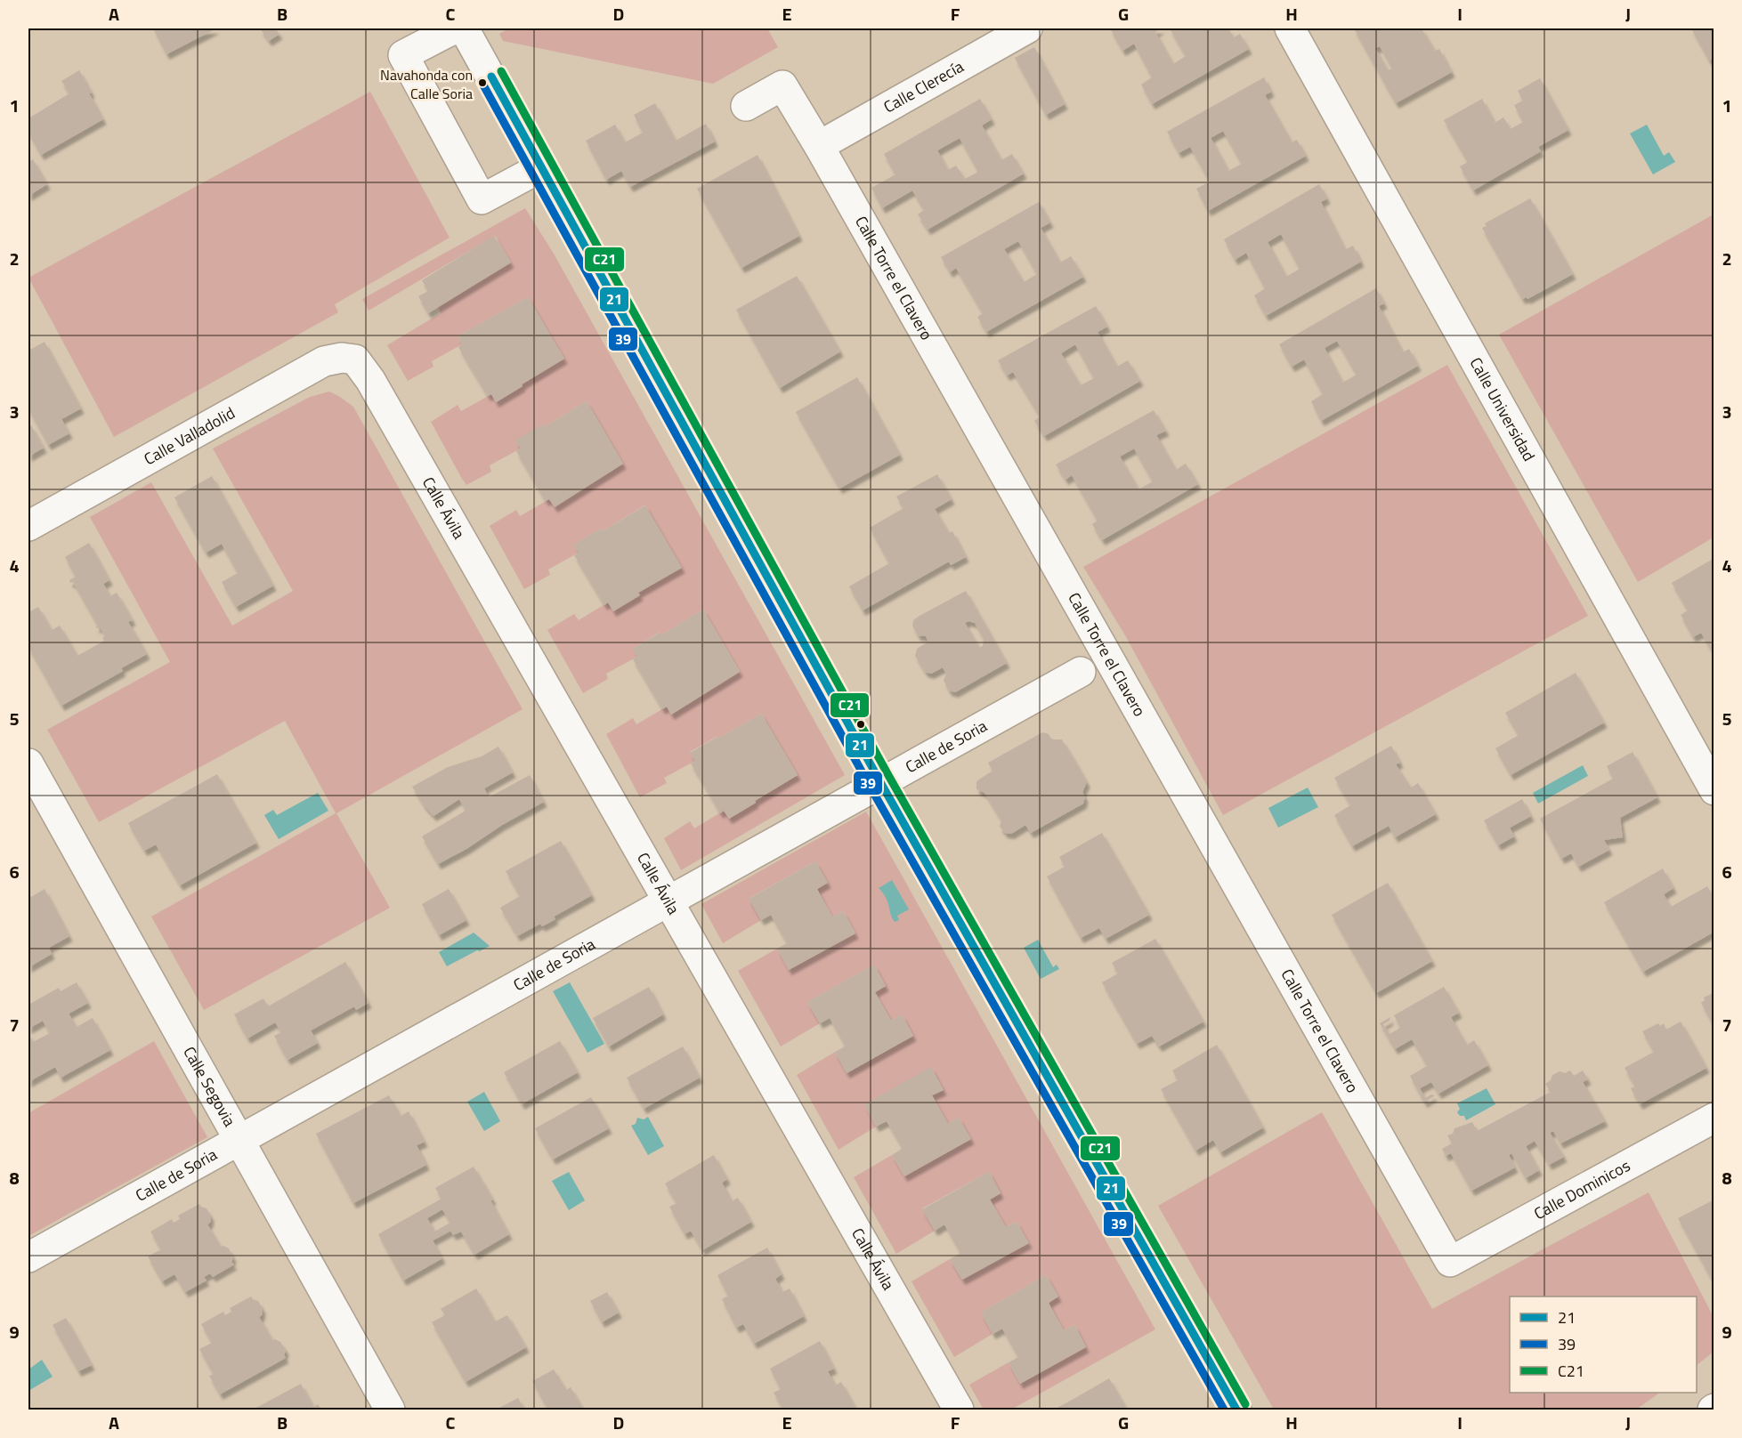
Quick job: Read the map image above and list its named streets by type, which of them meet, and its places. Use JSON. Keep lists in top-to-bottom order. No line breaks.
{"streets":{"street":["Calle Clerecía","Calle Torre el Clavero","Calle Universidad","Calle Valladolid","Calle Ávila","Calle de Soria","Calle Segovia","Calle Dominicos"]},"crossings":[["Calle Clerecía","Calle Torre el Clavero"],["Calle Torre el Clavero","Calle Dominicos"],["Calle Valladolid","Calle Ávila"],["Calle Ávila","Calle de Soria"],["Calle de Soria","Calle Segovia"]],"places":["Navahonda con Calle Soria"],"lines":["transit line C21","transit line 21","transit line 39"],"legend":["21","39","C21"],"grid":{"columns":["A","B","C","D","E","F","G","H","I","J"],"rows":["1","2","3","4","5","6","7","8","9"]}}
